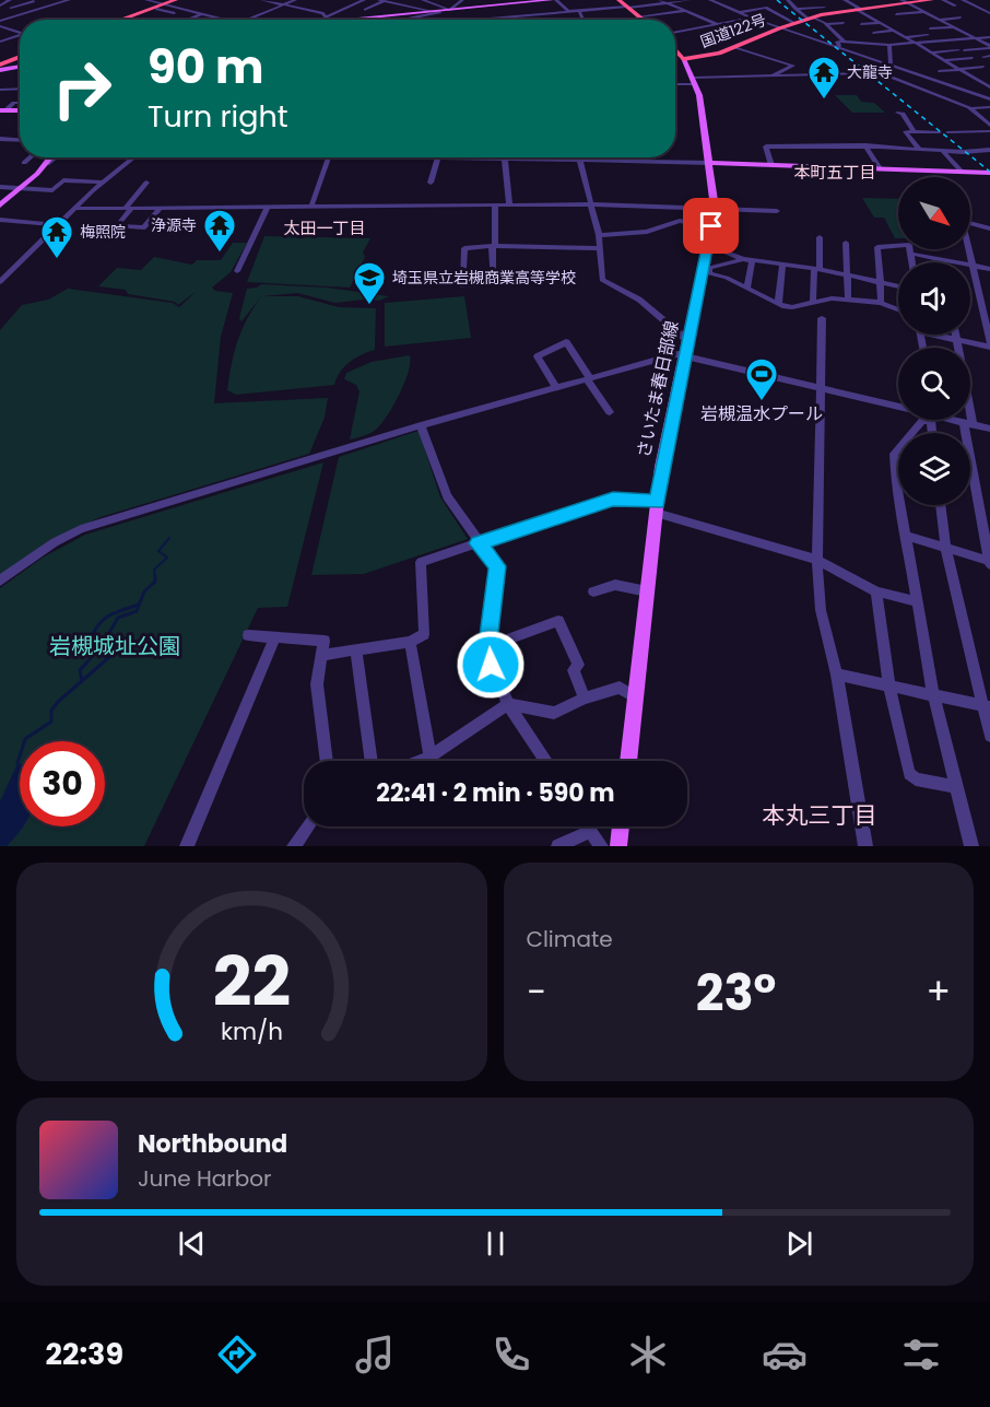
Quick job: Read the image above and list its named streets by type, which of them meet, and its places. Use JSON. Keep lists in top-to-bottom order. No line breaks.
{"streets":{"highway":["国道122号"],"main road":["さいたま春日部線"]},"crossings":[["国道122号","さいたま春日部線"]],"districts":["本町五丁目","太田一丁目","本丸三丁目"],"parks":["岩槻城址公園"],"places":{"temple":["大龍寺","浄源寺","梅照院"],"school or university":["埼玉県立岩槻商業高等学校"],"sports":["岩槻温水プール"]},"north":"bottom right","page":{"turn":["90 m","Turn right"],"limit":"30","trip":"22:41 · 2 min · 590 m","tile":"Climate","heat":["−","23°","+"],"song":["Northbound","June Harbor"],"tabs":"22:39","gauge":["22","km/h"]}}
